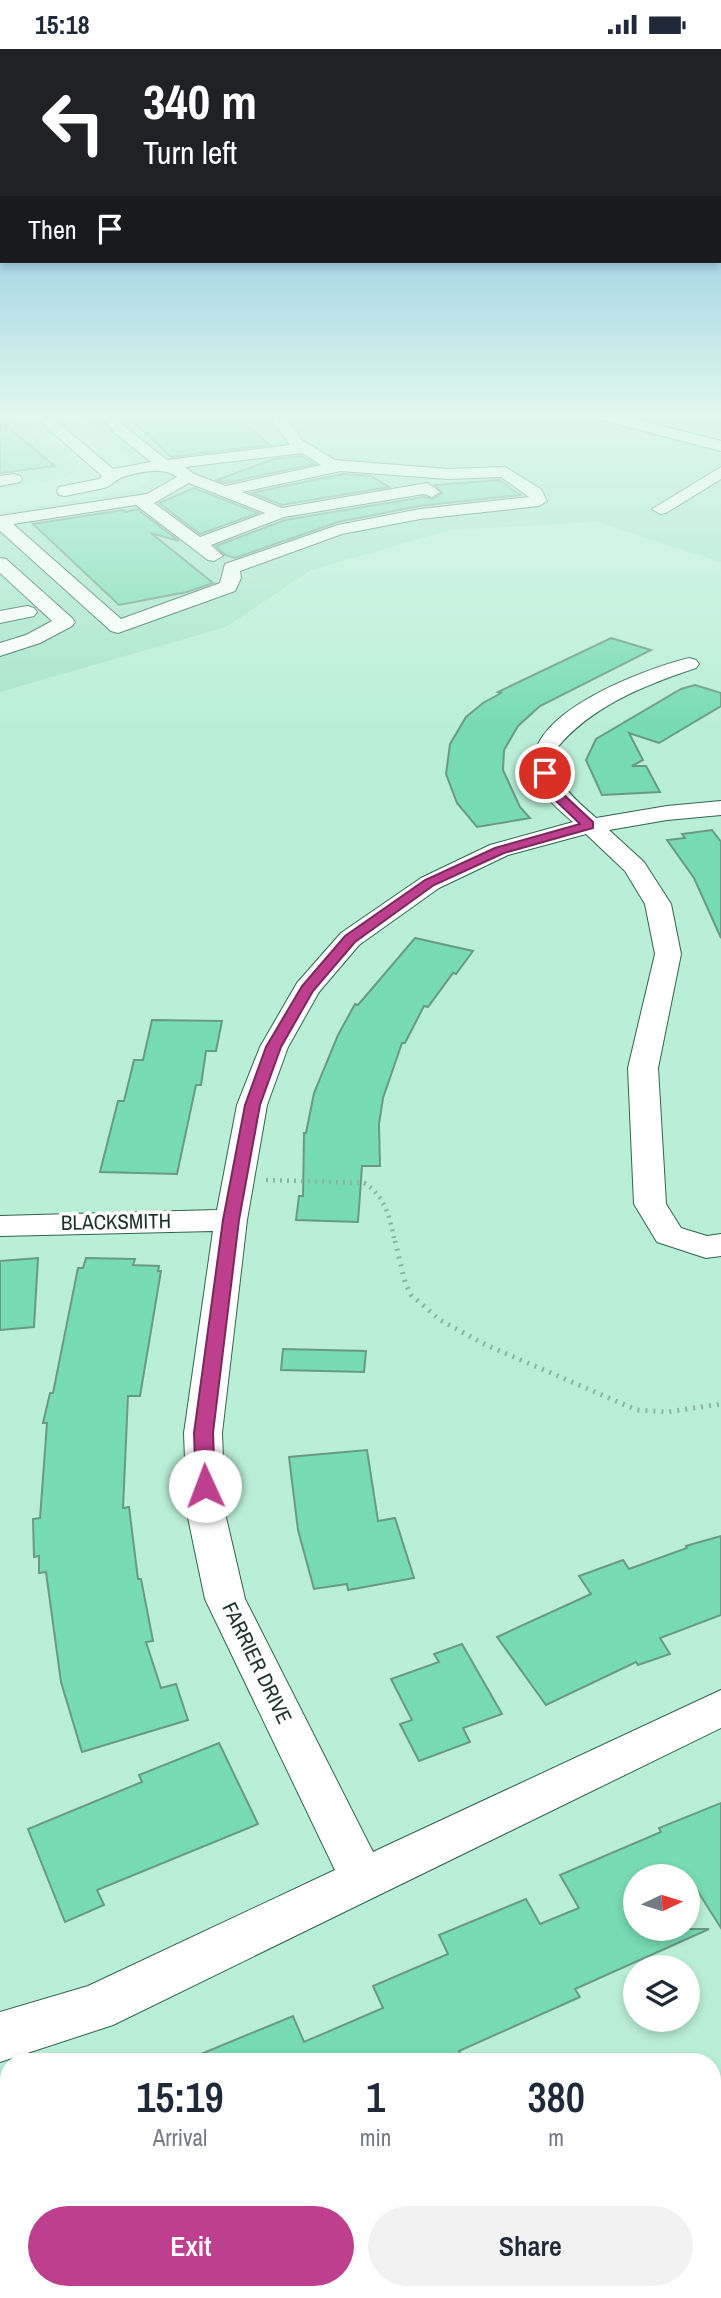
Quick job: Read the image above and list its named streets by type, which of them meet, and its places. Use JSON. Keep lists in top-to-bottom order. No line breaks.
{"streets":{"street":["BLACKSMITH","FARRIER DRIVE"]},"crossings":[["BLACKSMITH","FARRIER DRIVE"]],"north":"right","page":{"status":"15:18","turn":["340 m","Turn left"],"then":"Then","eta":["15:19","Arrival","1","min","380","m"],"buttons":["Exit","Share"]}}
